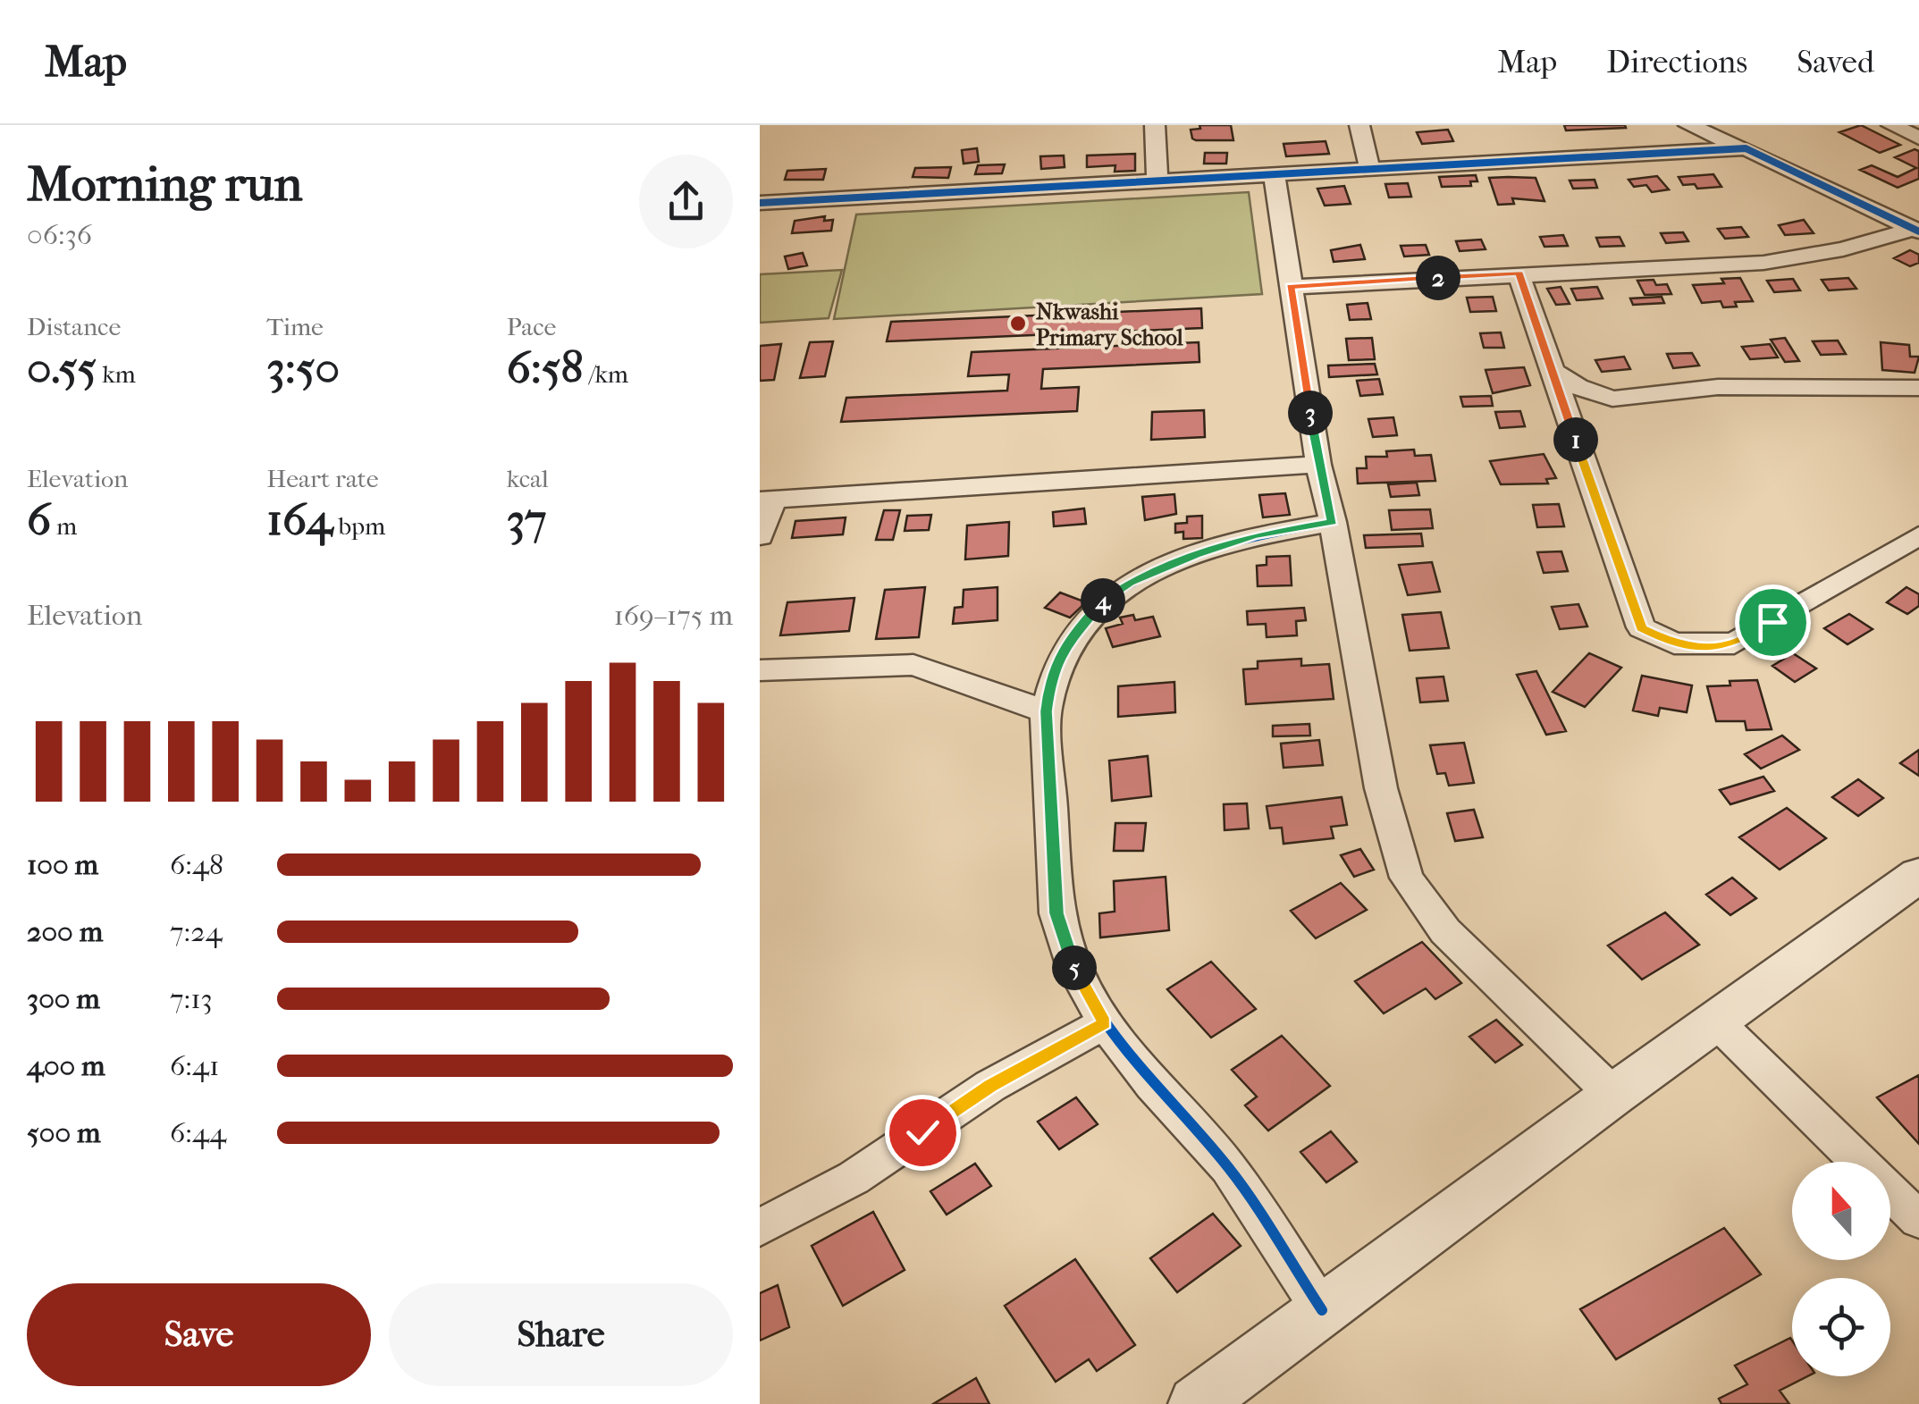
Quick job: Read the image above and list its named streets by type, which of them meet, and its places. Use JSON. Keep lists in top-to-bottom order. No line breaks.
{"places":["Nkwashi Primary School"],"north":"top","page":{"header":"Map","nav":["Map","Directions","Saved"],"heading":["Morning run","06:36"],"pins":["2","3","1","4","5"],"stats":[["Distance","0.55 km"],["Time","3:50"],["Pace","6:58 /km"],["Elevation","6 m"],["Heart rate","164 bpm"],["kcal","37"]],"chart":["Elevation","169–175 m"],"list":[{"name":"100 m","note":"6:48"},{"name":"200 m","note":"7:24"},{"name":"300 m","note":"7:13"},{"name":"400 m","note":"6:41"},{"name":"500 m","note":"6:44"}],"buttons":["Save","Share"]}}
